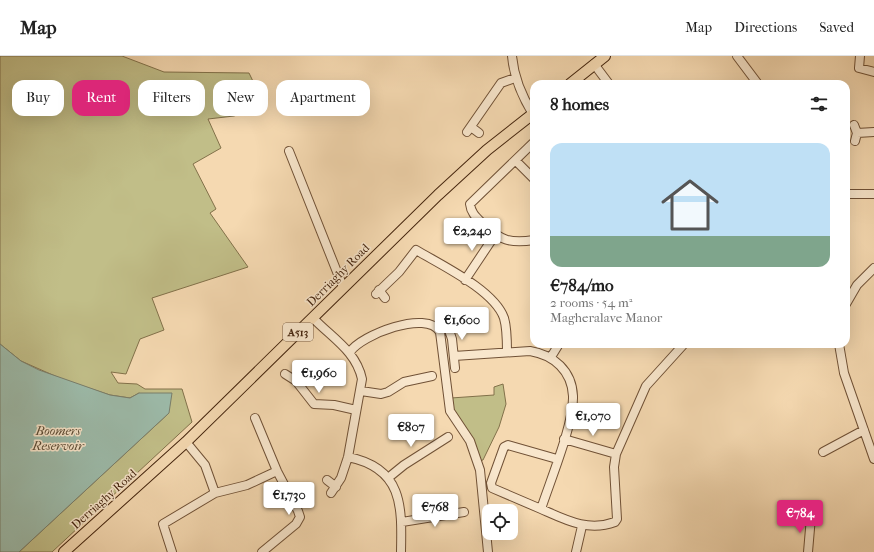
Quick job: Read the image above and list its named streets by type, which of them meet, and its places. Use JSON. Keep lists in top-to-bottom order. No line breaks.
{"streets":{"main road":["Derriaghy Road","A513"]},"water":["Boomers Reservoir"],"page":{"header":"Map","nav":["Map","Directions","Saved"],"chip":["Buy","Rent","Filters","New","Apartment"],"heading":"8 homes","list":[{"name":"€784/mo","note":"2 rooms · 54 m² · Magheralave Manor"}],"price":["€2,240","€1,600","€1,960","€1,070","€807","€1,730","€768","€784"]}}
